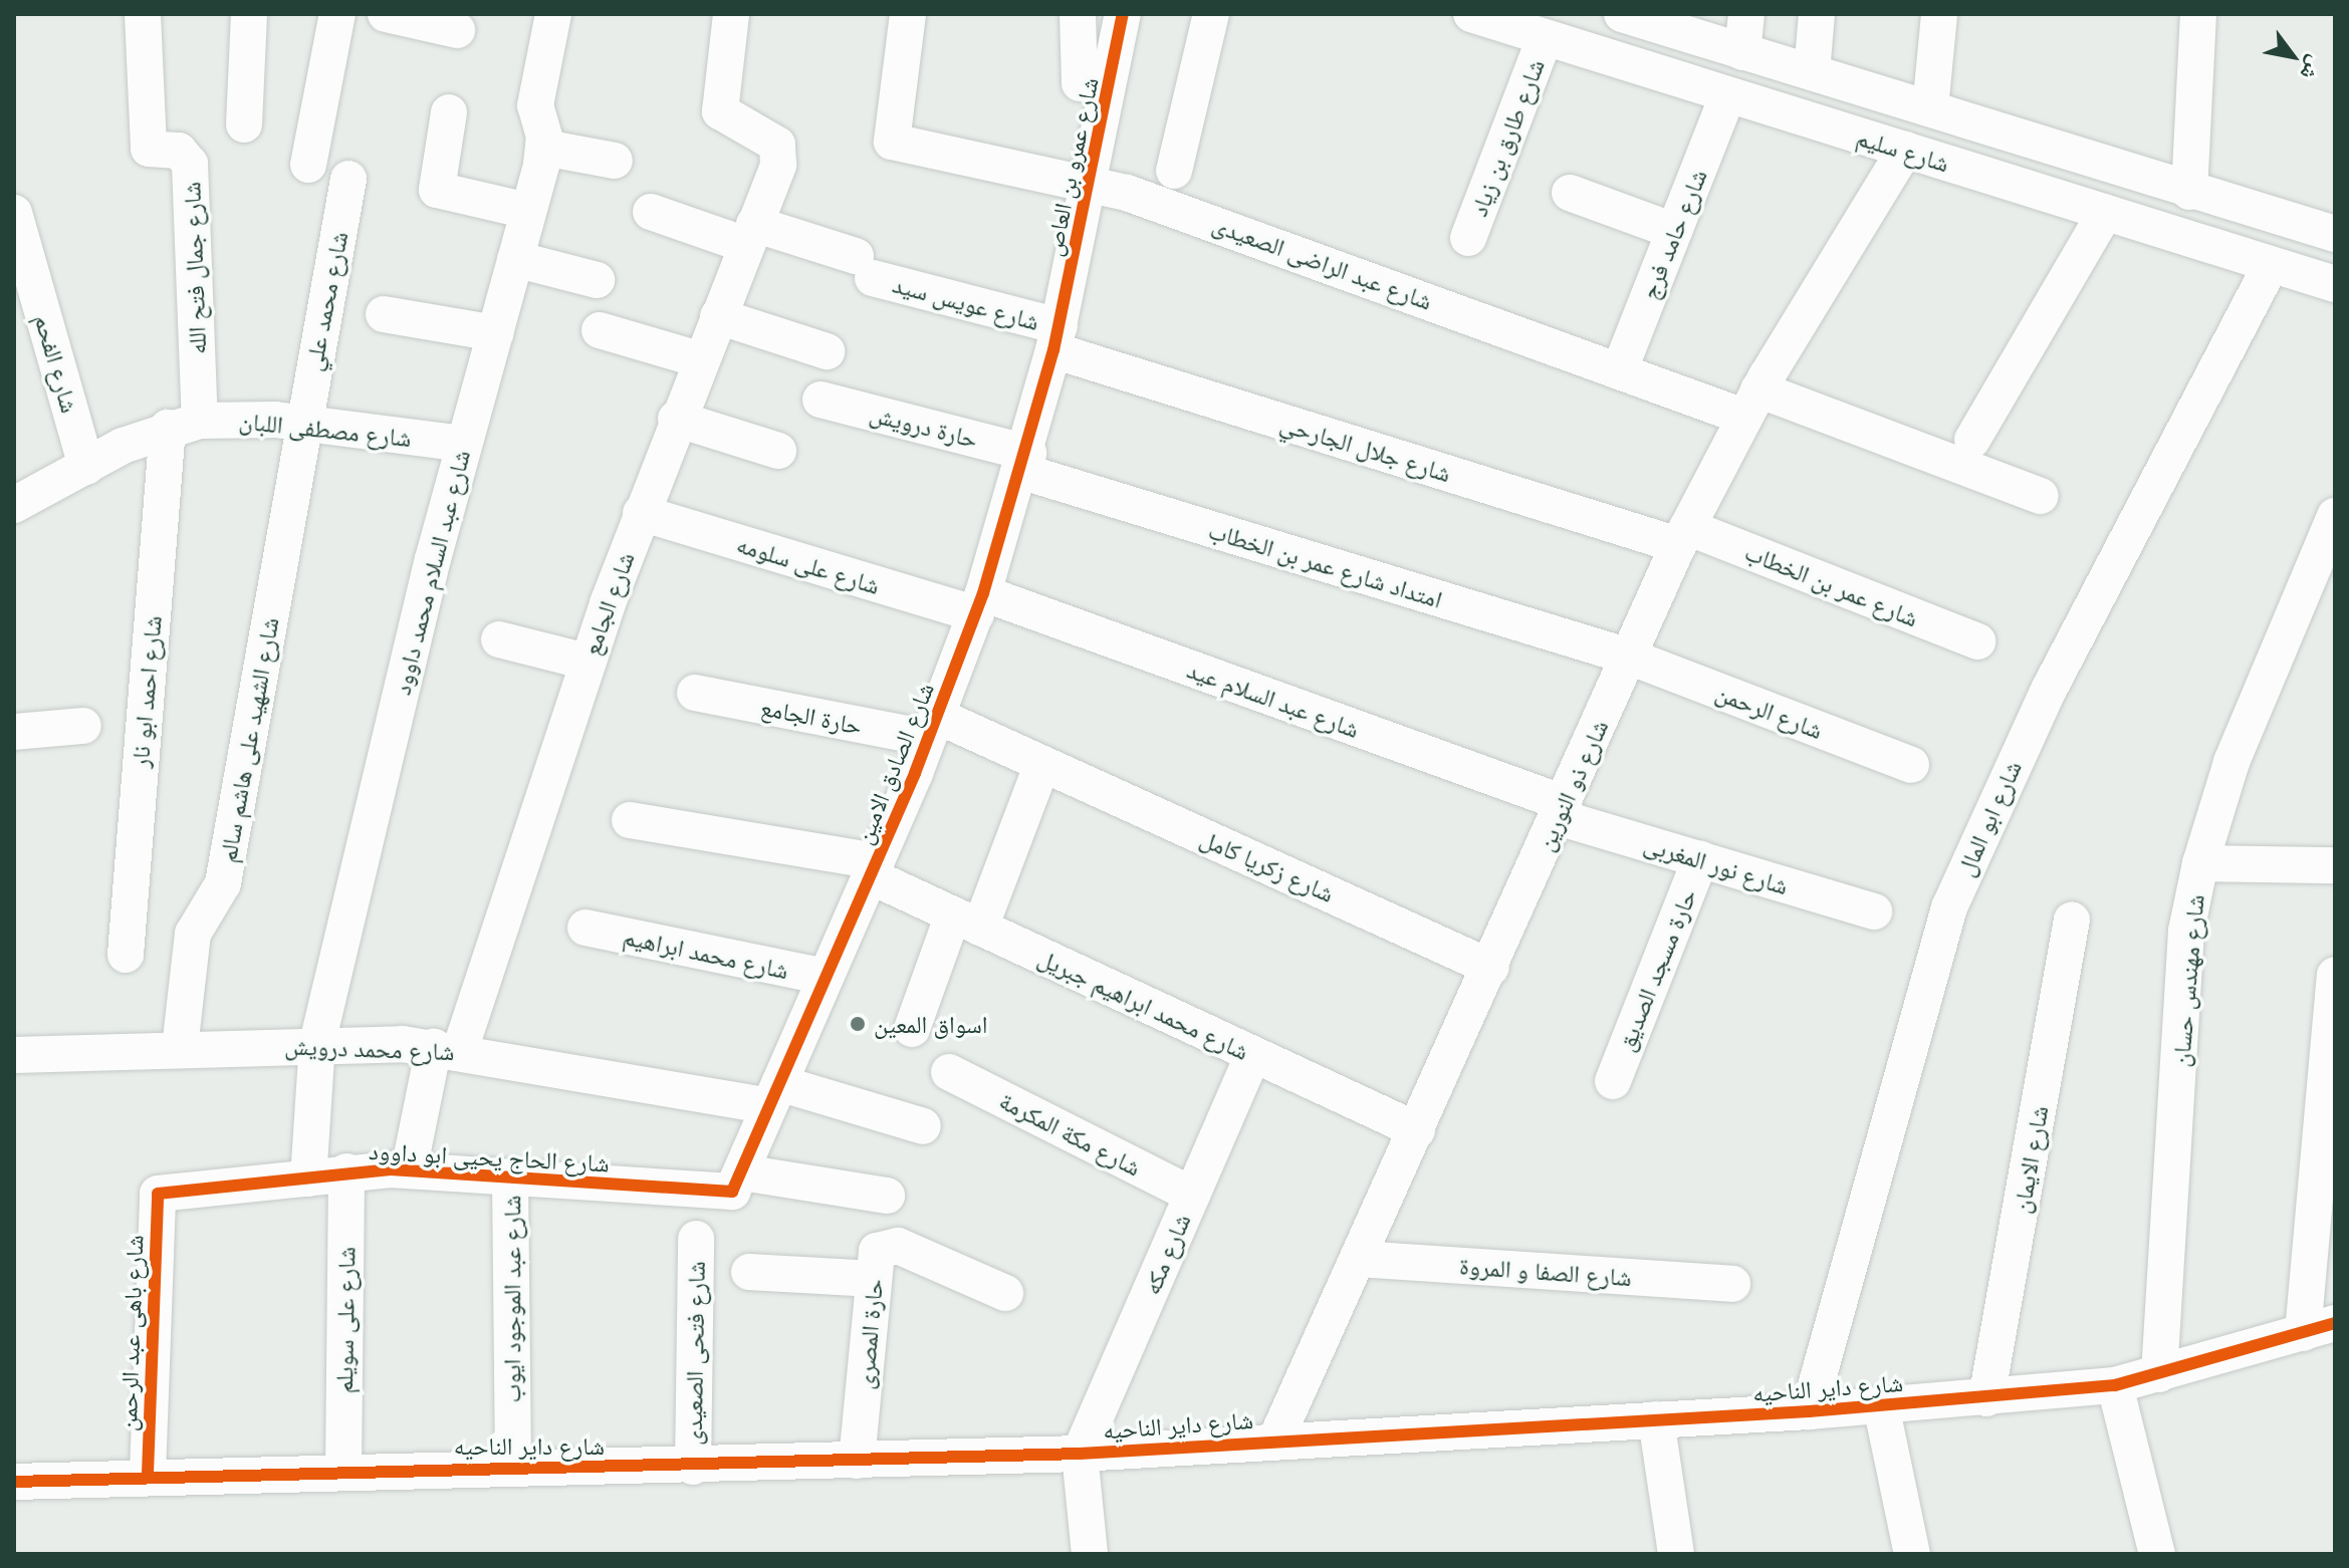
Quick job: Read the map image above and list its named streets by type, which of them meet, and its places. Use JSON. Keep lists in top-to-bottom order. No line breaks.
{"streets":{"street":["شارع طارق بن زياد","شارع سليم","شارع عمرو بن العاص","شارع حامد فرج","شارع عبد الراضى الصعيدى","شارع جمال فتح الله","شارع محمد علي","شارع عويس سيد","شارع الفحم","حارة درويش","شارع مصطفى اللبان","شارع جلال الجارحي","شارع على سلومه","امتداد شارع عمر بن الخطاب","شارع عبد السلام محمد داوود","شارع عمر بن الخطاب","شارع الجامع","شارع احمد ابو نار","شارع عبد السلام عيد","شارع الرحمن","حارة الجامع","شارع الشهيد على هاشم سالم","شارع الصادق الامين","شارع ذو النورين","شارع ابو المال","شارع نور المغربى","شارع زكريا كامل","شارع محمد ابراهيم","حارة مسجد الصديق","شارع مهندس حسان","شارع محمد ابراهيم جبريل","شارع محمد درويش","شارع مكة المكرمة","شارع الحاج يحيى ابو داوود","شارع الايمان","شارع مكه","شارع الصفا و المروة","شارع عبد الموجود ايوب","شارع على سويلم","شارع باهى عبد الرحمن","حارة المصرى","شارع فتحى الصعيدى","شارع داير الناحيه"]},"crossings":[["شارع طارق بن زياد","شارع سليم"],["شارع سليم","شارع حامد فرج"],["شارع سليم","شارع ذو النورين"],["شارع سليم","شارع ابو المال"],["شارع عمرو بن العاص","شارع عبد الراضى الصعيدى"],["شارع عمرو بن العاص","شارع عويس سيد"],["شارع عمرو بن العاص","شارع جلال الجارحي"],["شارع عمرو بن العاص","شارع الصادق الامين"],["شارع حامد فرج","شارع عبد الراضى الصعيدى"],["شارع عبد الراضى الصعيدى","شارع ذو النورين"],["شارع جمال فتح الله","شارع مصطفى اللبان"],["شارع جمال فتح الله","شارع احمد ابو نار"],["شارع محمد علي","شارع مصطفى اللبان"],["شارع محمد علي","شارع الشهيد على هاشم سالم"],["شارع عويس سيد","شارع جلال الجارحي"],["شارع عويس سيد","شارع الجامع"],["شارع عويس سيد","شارع الصادق الامين"],["شارع الفحم","شارع مصطفى اللبان"],["حارة درويش","امتداد شارع عمر بن الخطاب"],["حارة درويش","شارع الصادق الامين"],["شارع مصطفى اللبان","شارع عبد السلام محمد داوود"],["شارع مصطفى اللبان","شارع احمد ابو نار"],["شارع مصطفى اللبان","شارع الشهيد على هاشم سالم"],["شارع جلال الجارحي","شارع عمر بن الخطاب"],["شارع جلال الجارحي","شارع الصادق الامين"],["شارع جلال الجارحي","شارع ذو النورين"],["شارع على سلومه","شارع الجامع"],["شارع على سلومه","شارع عبد السلام عيد"],["شارع على سلومه","شارع الصادق الامين"],["امتداد شارع عمر بن الخطاب","شارع الرحمن"],["امتداد شارع عمر بن الخطاب","شارع الصادق الامين"],["امتداد شارع عمر بن الخطاب","شارع ذو النورين"],["شارع عبد السلام محمد داوود","شارع محمد درويش"],["شارع عمر بن الخطاب","شارع ذو النورين"],["شارع الجامع","شارع محمد درويش"],["شارع الجامع","شارع الحاج يحيى ابو داوود"],["شارع عبد السلام عيد","شارع الصادق الامين"],["شارع عبد السلام عيد","شارع ذو النورين"],["شارع عبد السلام عيد","شارع نور المغربى"],["شارع الرحمن","شارع ذو النورين"],["حارة الجامع","شارع الصادق الامين"],["حارة الجامع","شارع زكريا كامل"],["شارع الشهيد على هاشم سالم","شارع محمد درويش"],["شارع الصادق الامين","شارع زكريا كامل"],["شارع الصادق الامين","شارع محمد ابراهيم"],["شارع الصادق الامين","شارع محمد ابراهيم جبريل"],["شارع الصادق الامين","شارع محمد درويش"],["شارع الصادق الامين","شارع الحاج يحيى ابو داوود"],["شارع ذو النورين","شارع نور المغربى"],["شارع ذو النورين","شارع زكريا كامل"],["شارع ذو النورين","شارع محمد ابراهيم جبريل"],["شارع ذو النورين","شارع الصفا و المروة"],["شارع ذو النورين","شارع داير الناحيه"],["شارع ابو المال","شارع داير الناحيه"],["شارع نور المغربى","حارة مسجد الصديق"],["شارع مهندس حسان","شارع داير الناحيه"],["شارع محمد ابراهيم جبريل","شارع مكه"],["شارع مكة المكرمة","شارع مكه"],["شارع الحاج يحيى ابو داوود","شارع عبد الموجود ايوب"],["شارع الحاج يحيى ابو داوود","شارع على سويلم"],["شارع الحاج يحيى ابو داوود","شارع باهى عبد الرحمن"],["شارع الايمان","شارع داير الناحيه"],["شارع مكه","شارع داير الناحيه"],["شارع عبد الموجود ايوب","شارع داير الناحيه"],["شارع على سويلم","شارع داير الناحيه"],["شارع باهى عبد الرحمن","شارع داير الناحيه"],["حارة المصرى","شارع داير الناحيه"],["شارع فتحى الصعيدى","شارع داير الناحيه"]],"places":["اسواق المعين"],"north":"bottom right"}
